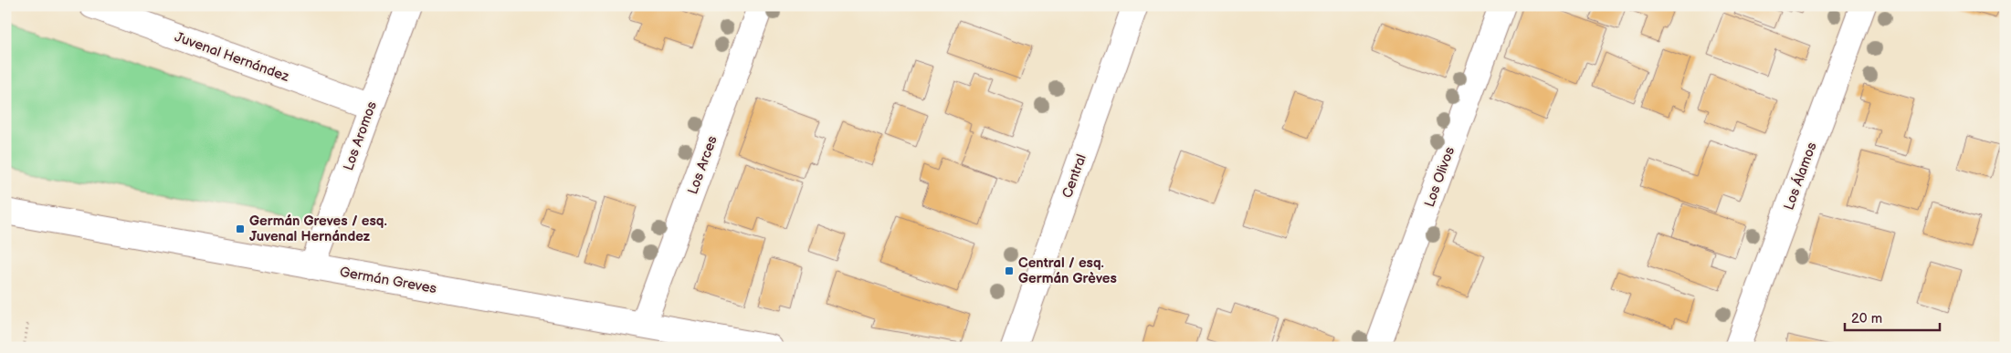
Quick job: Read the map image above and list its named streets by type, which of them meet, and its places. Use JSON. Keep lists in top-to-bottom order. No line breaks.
{"streets":{"street":["Juvenal Hernández","Los Aromos","Los Arces","Central","Los Álamos","Los Olivos","Germán Greves"]},"crossings":[["Juvenal Hernández","Los Aromos"],["Los Aromos","Germán Greves"],["Los Arces","Germán Greves"]],"places":{"transit":["Germán Greves / esq. Juvenal Hernández","Central / esq. Germán Grèves"]},"scale_bar":"20 m"}
